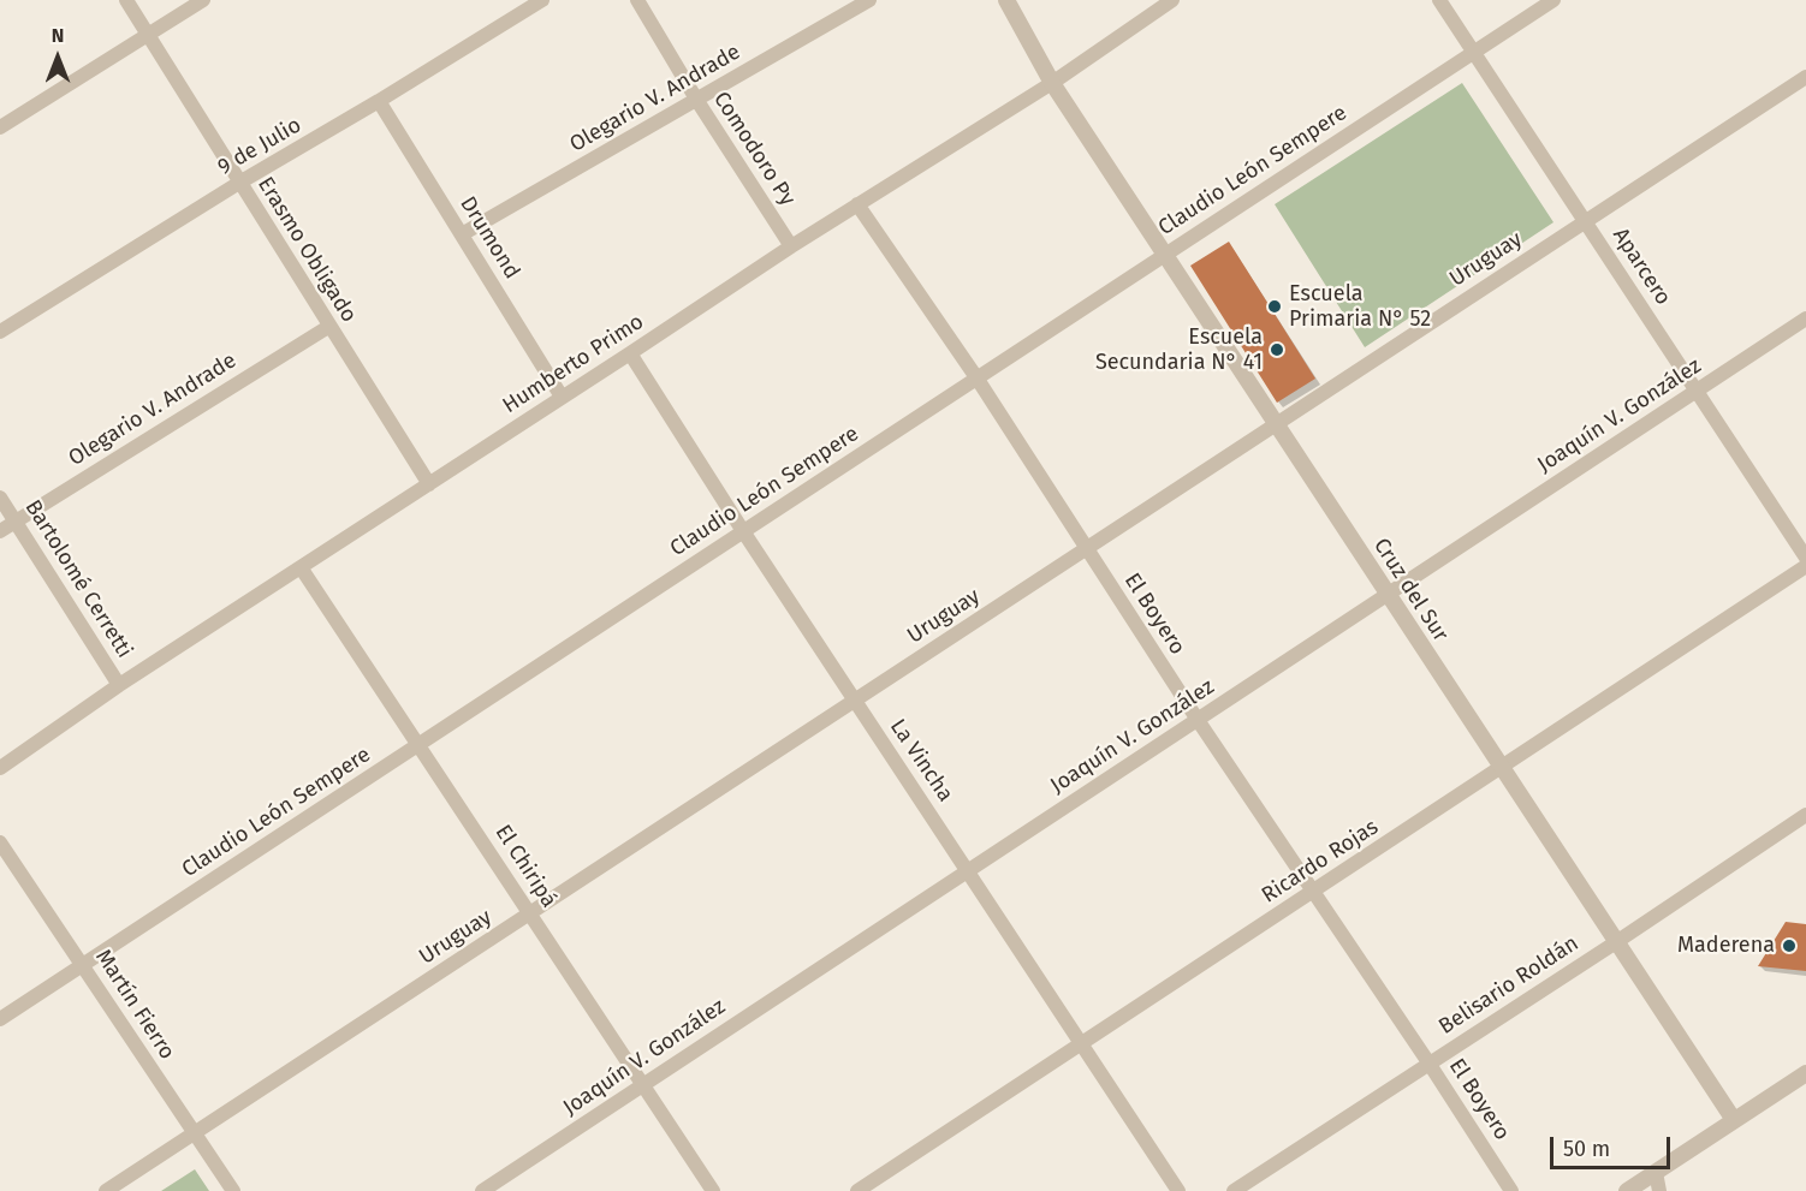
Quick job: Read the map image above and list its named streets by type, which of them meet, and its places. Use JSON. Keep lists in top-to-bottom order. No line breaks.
{"streets":{"street":["Olegario V. Andrade","9 de Julio","Comodoro Py","Claudio León Sempere","Drumond","Erasmo Obligado","Uruguay","Aparcero","Humberto Primo","Joaquín V. González","Bartolomé Cerretti","Cruz del Sur","El Boyero","La Vincha","Ricardo Rojas","El Chiripá","Belisario Roldán","Martín Fierro"]},"crossings":[["Olegario V. Andrade","Comodoro Py"],["Olegario V. Andrade","Drumond"],["Olegario V. Andrade","Erasmo Obligado"],["Olegario V. Andrade","Bartolomé Cerretti"],["9 de Julio","Drumond"],["9 de Julio","Erasmo Obligado"],["Comodoro Py","Humberto Primo"],["Claudio León Sempere","Aparcero"],["Claudio León Sempere","Cruz del Sur"],["Claudio León Sempere","El Boyero"],["Claudio León Sempere","La Vincha"],["Claudio León Sempere","El Chiripá"],["Claudio León Sempere","Martín Fierro"],["Drumond","Humberto Primo"],["Erasmo Obligado","Humberto Primo"],["Uruguay","Aparcero"],["Uruguay","Cruz del Sur"],["Uruguay","El Boyero"],["Uruguay","La Vincha"],["Uruguay","El Chiripá"],["Uruguay","Martín Fierro"],["Aparcero","Joaquín V. González"],["Humberto Primo","Bartolomé Cerretti"],["Humberto Primo","Cruz del Sur"],["Humberto Primo","El Boyero"],["Humberto Primo","La Vincha"],["Humberto Primo","El Chiripá"],["Joaquín V. González","Cruz del Sur"],["Joaquín V. González","El Boyero"],["Joaquín V. González","La Vincha"],["Joaquín V. González","El Chiripá"],["Cruz del Sur","Ricardo Rojas"],["Cruz del Sur","Belisario Roldán"],["El Boyero","Ricardo Rojas"],["El Boyero","Belisario Roldán"],["La Vincha","Ricardo Rojas"]],"places":["Escuela Primaria N° 52","Escuela Secundaria N° 41","Maderena"],"scale_bar":"50 m","north":"top"}
